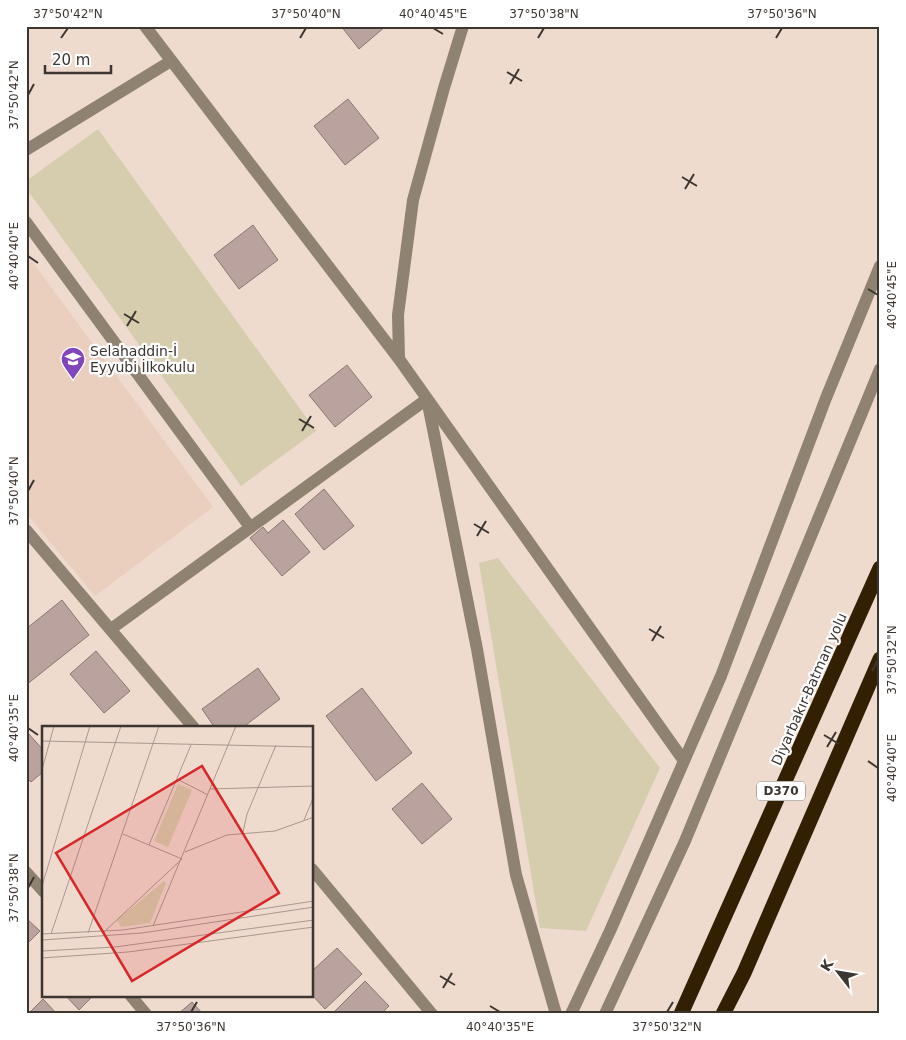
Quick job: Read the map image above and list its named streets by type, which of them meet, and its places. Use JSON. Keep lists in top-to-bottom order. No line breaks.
{"streets":{"highway":["Diyarbakır-Batman yolu","D370"]},"places":{"school or university":["Selahaddin-İ Eyyubi İlkokulu"]},"scale_bar":"20 m","north":"top left","coordinates":["37°50'42\"N","37°50'40\"N","40°40'45\"E","37°50'38\"N","37°50'36\"N","40°40'40\"E","37°50'32\"N","40°40'35\"E"]}
